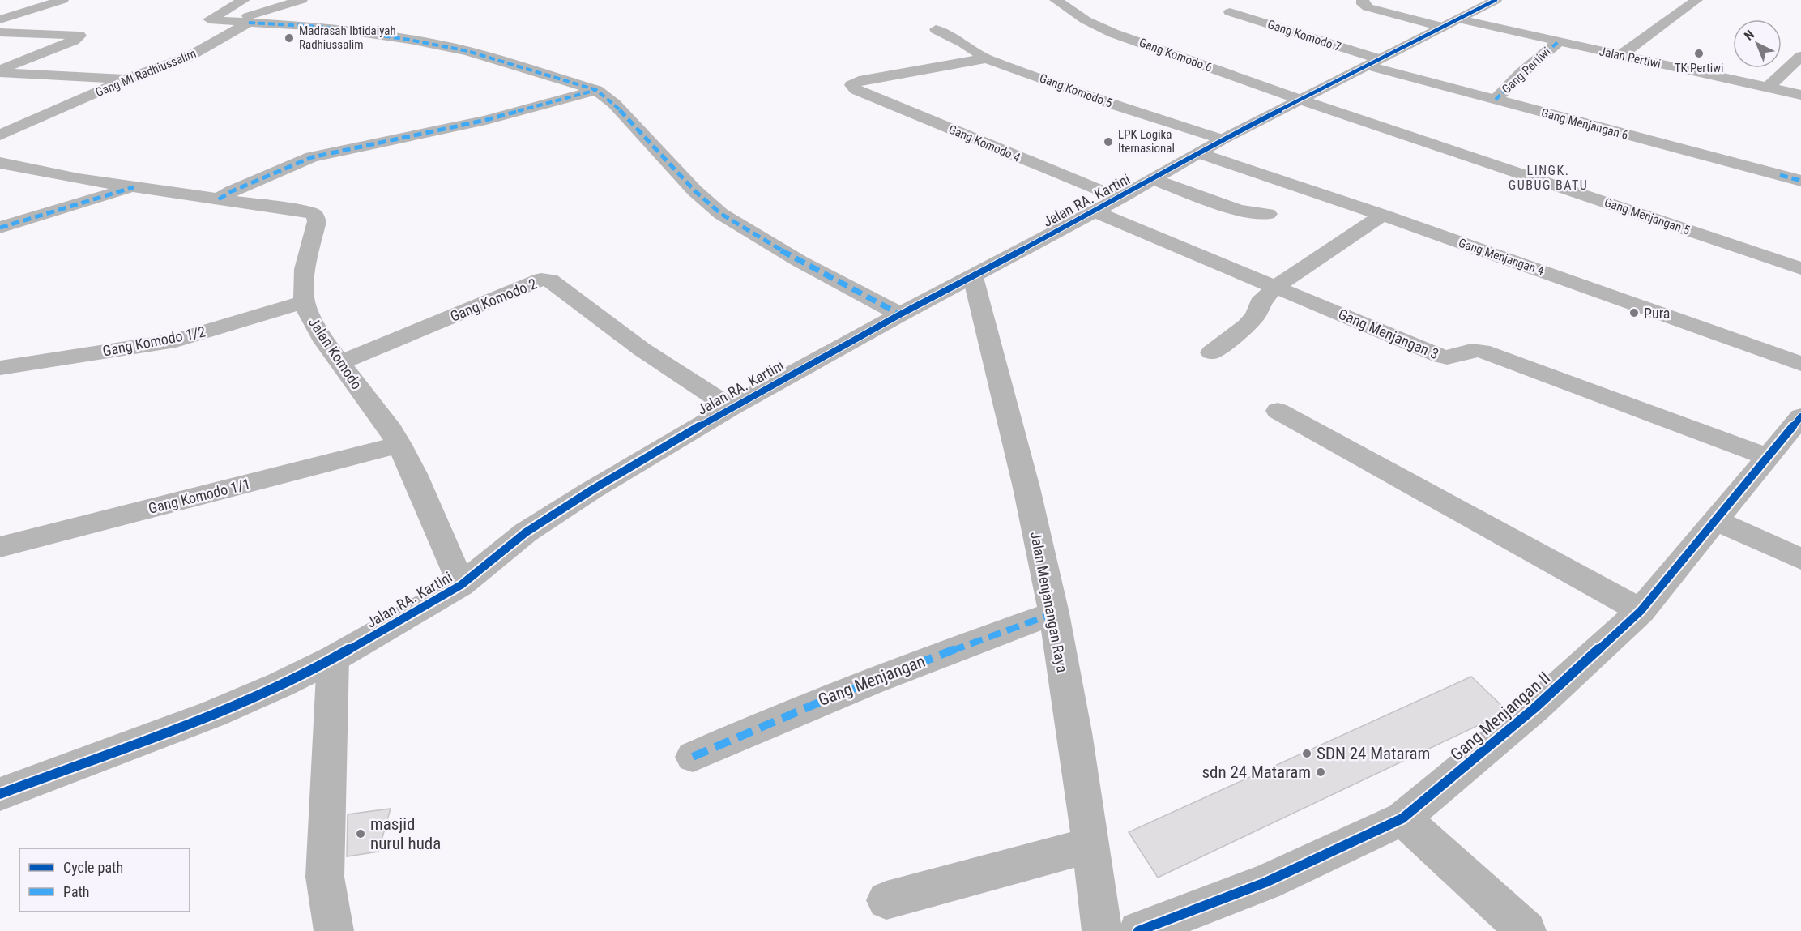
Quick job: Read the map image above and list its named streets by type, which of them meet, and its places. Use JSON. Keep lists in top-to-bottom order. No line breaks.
{"streets":{"street":["Gang Komodo 7","Gang Komodo 6","Jalan Pertiwi","Gang Pertiwi","Gang MI Radhiussalim","Gang Komodo 5","Gang Menjangan 6","Gang Komodo 4","Jalan RA. Kartini","Gang Menjangan 5","Gang Menjangan 4","Gang Komodo 2","Gang Menjangan 3","Gang Komodo 1/2","Jalan Komodo","Gang Komodo 1/1","Jalan Menjanangan Raya","Gang Menjangan","Gang Menjangan II"]},"crossings":[["Gang Komodo 7","Gang Menjangan 6"],["Gang Komodo 7","Jalan RA. Kartini"],["Gang Komodo 6","Jalan RA. Kartini"],["Gang Komodo 6","Gang Menjangan 5"],["Jalan Pertiwi","Gang Pertiwi"],["Jalan Pertiwi","Jalan RA. Kartini"],["Gang Pertiwi","Gang Menjangan 6"],["Gang Komodo 5","Gang Komodo 4"],["Gang Komodo 5","Jalan RA. Kartini"],["Gang Menjangan 6","Jalan RA. Kartini"],["Gang Komodo 4","Jalan RA. Kartini"],["Jalan RA. Kartini","Gang Menjangan 5"],["Jalan RA. Kartini","Gang Menjangan 4"],["Jalan RA. Kartini","Gang Komodo 2"],["Jalan RA. Kartini","Gang Menjangan 3"],["Jalan RA. Kartini","Jalan Komodo"],["Jalan RA. Kartini","Jalan Menjanangan Raya"],["Gang Komodo 2","Jalan Komodo"],["Gang Menjangan 3","Gang Menjangan II"],["Gang Komodo 1/2","Jalan Komodo"],["Jalan Komodo","Gang Komodo 1/1"],["Jalan Menjanangan Raya","Gang Menjangan"]],"districts":["LINGK. GUBUG BATU"],"places":["Madrasah Ibtidaiyah Radhiussalim","TK Pertiwi","LPK Logika Iternasional","Pura","SDN 24 Mataram","sdn 24 Mataram","masjid nurul huda"],"legend":["Cycle path","Path"],"north":"top left"}
